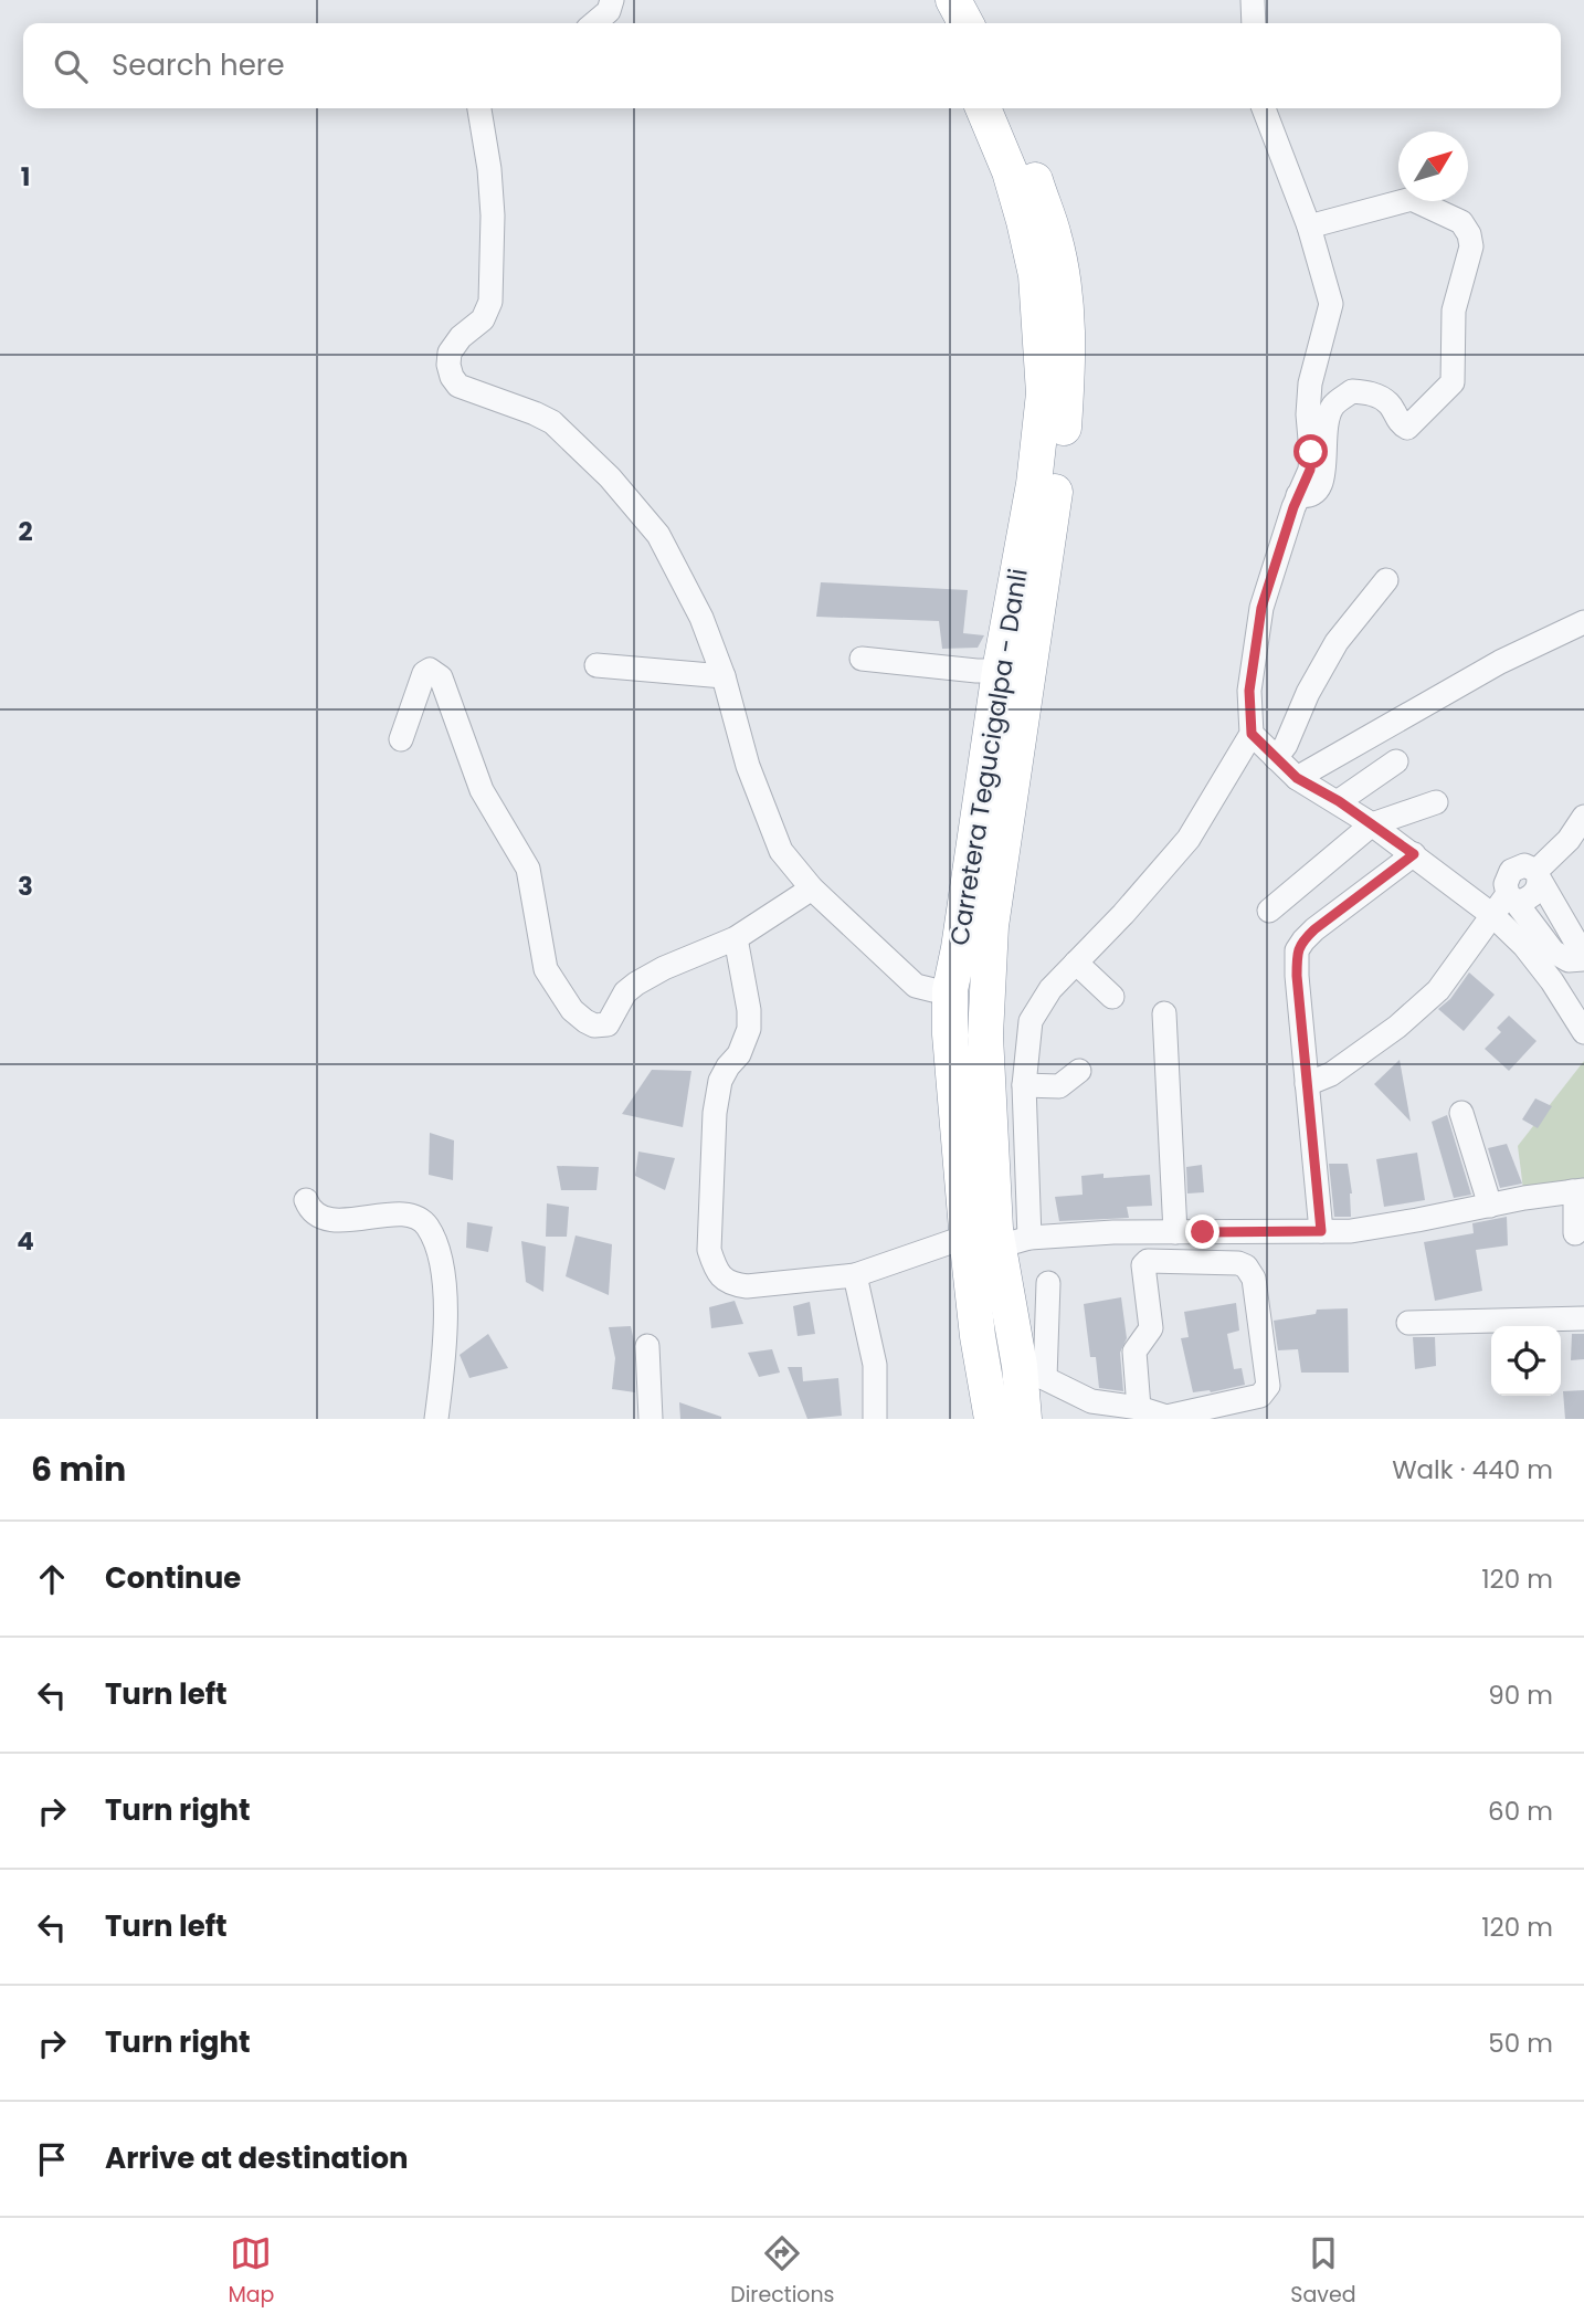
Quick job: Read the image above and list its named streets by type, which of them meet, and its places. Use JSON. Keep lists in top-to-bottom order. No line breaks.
{"streets":{"highway":["Carretera Tegucigalpa - Danli"]},"north":"top right","page":{"search":"Search here","heading":["6 min","Walk · 440 m"],"list":[["Continue","120 m"],["Turn left","90 m"],["Turn right","60 m"],["Turn left","120 m"],["Turn right","50 m"],"Arrive at destination"],"nav":["Map","Directions","Saved"]},"grid":{"rows":["1","2","3","4"]}}
